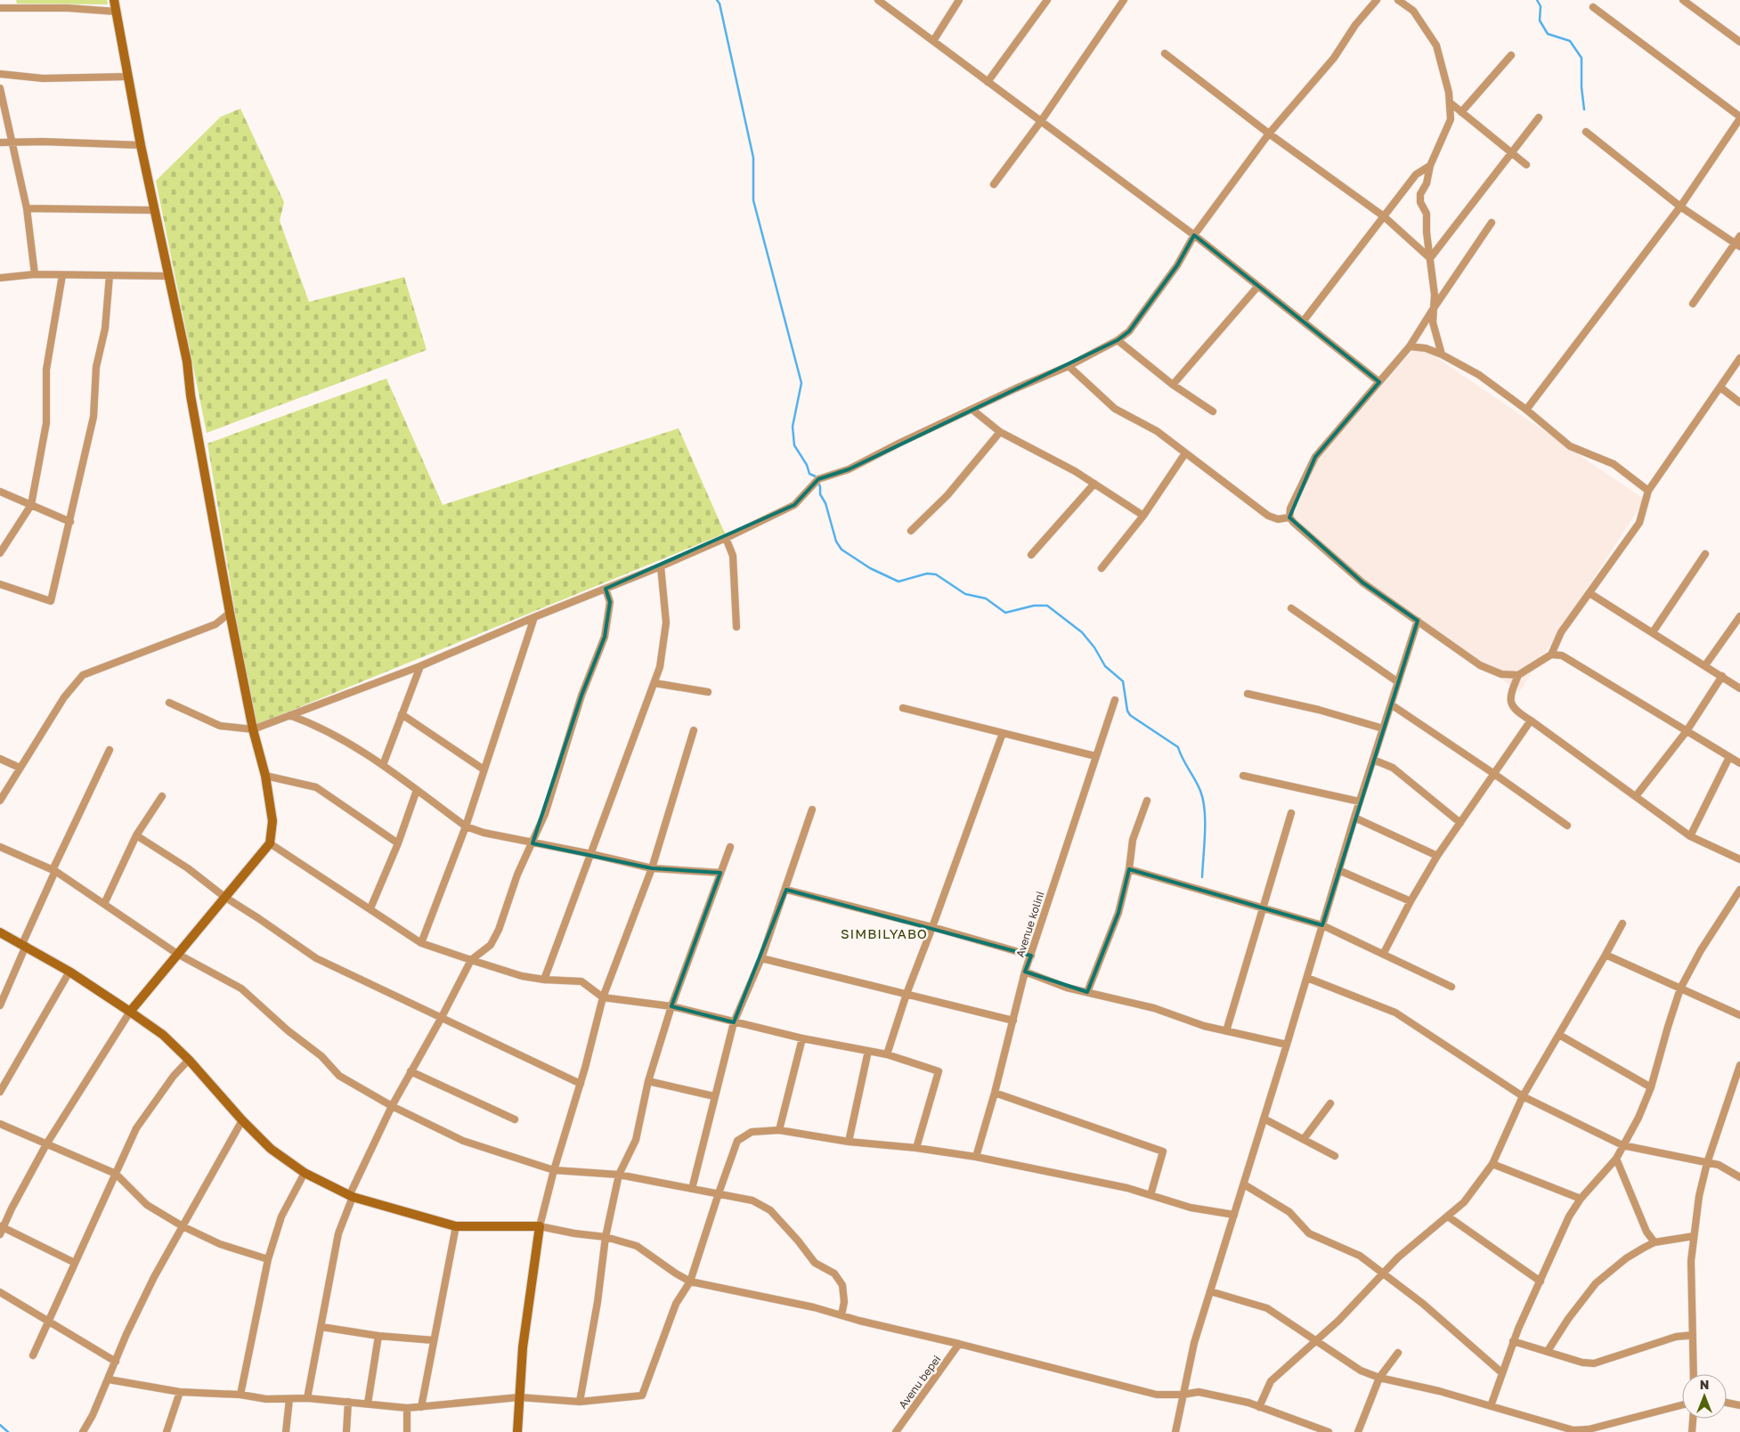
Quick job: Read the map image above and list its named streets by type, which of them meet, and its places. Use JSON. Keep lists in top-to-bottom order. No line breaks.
{"streets":{"street":["Avenue kolini","Avenu bepei"]},"districts":["SIMBILYABO"],"north":"top"}
